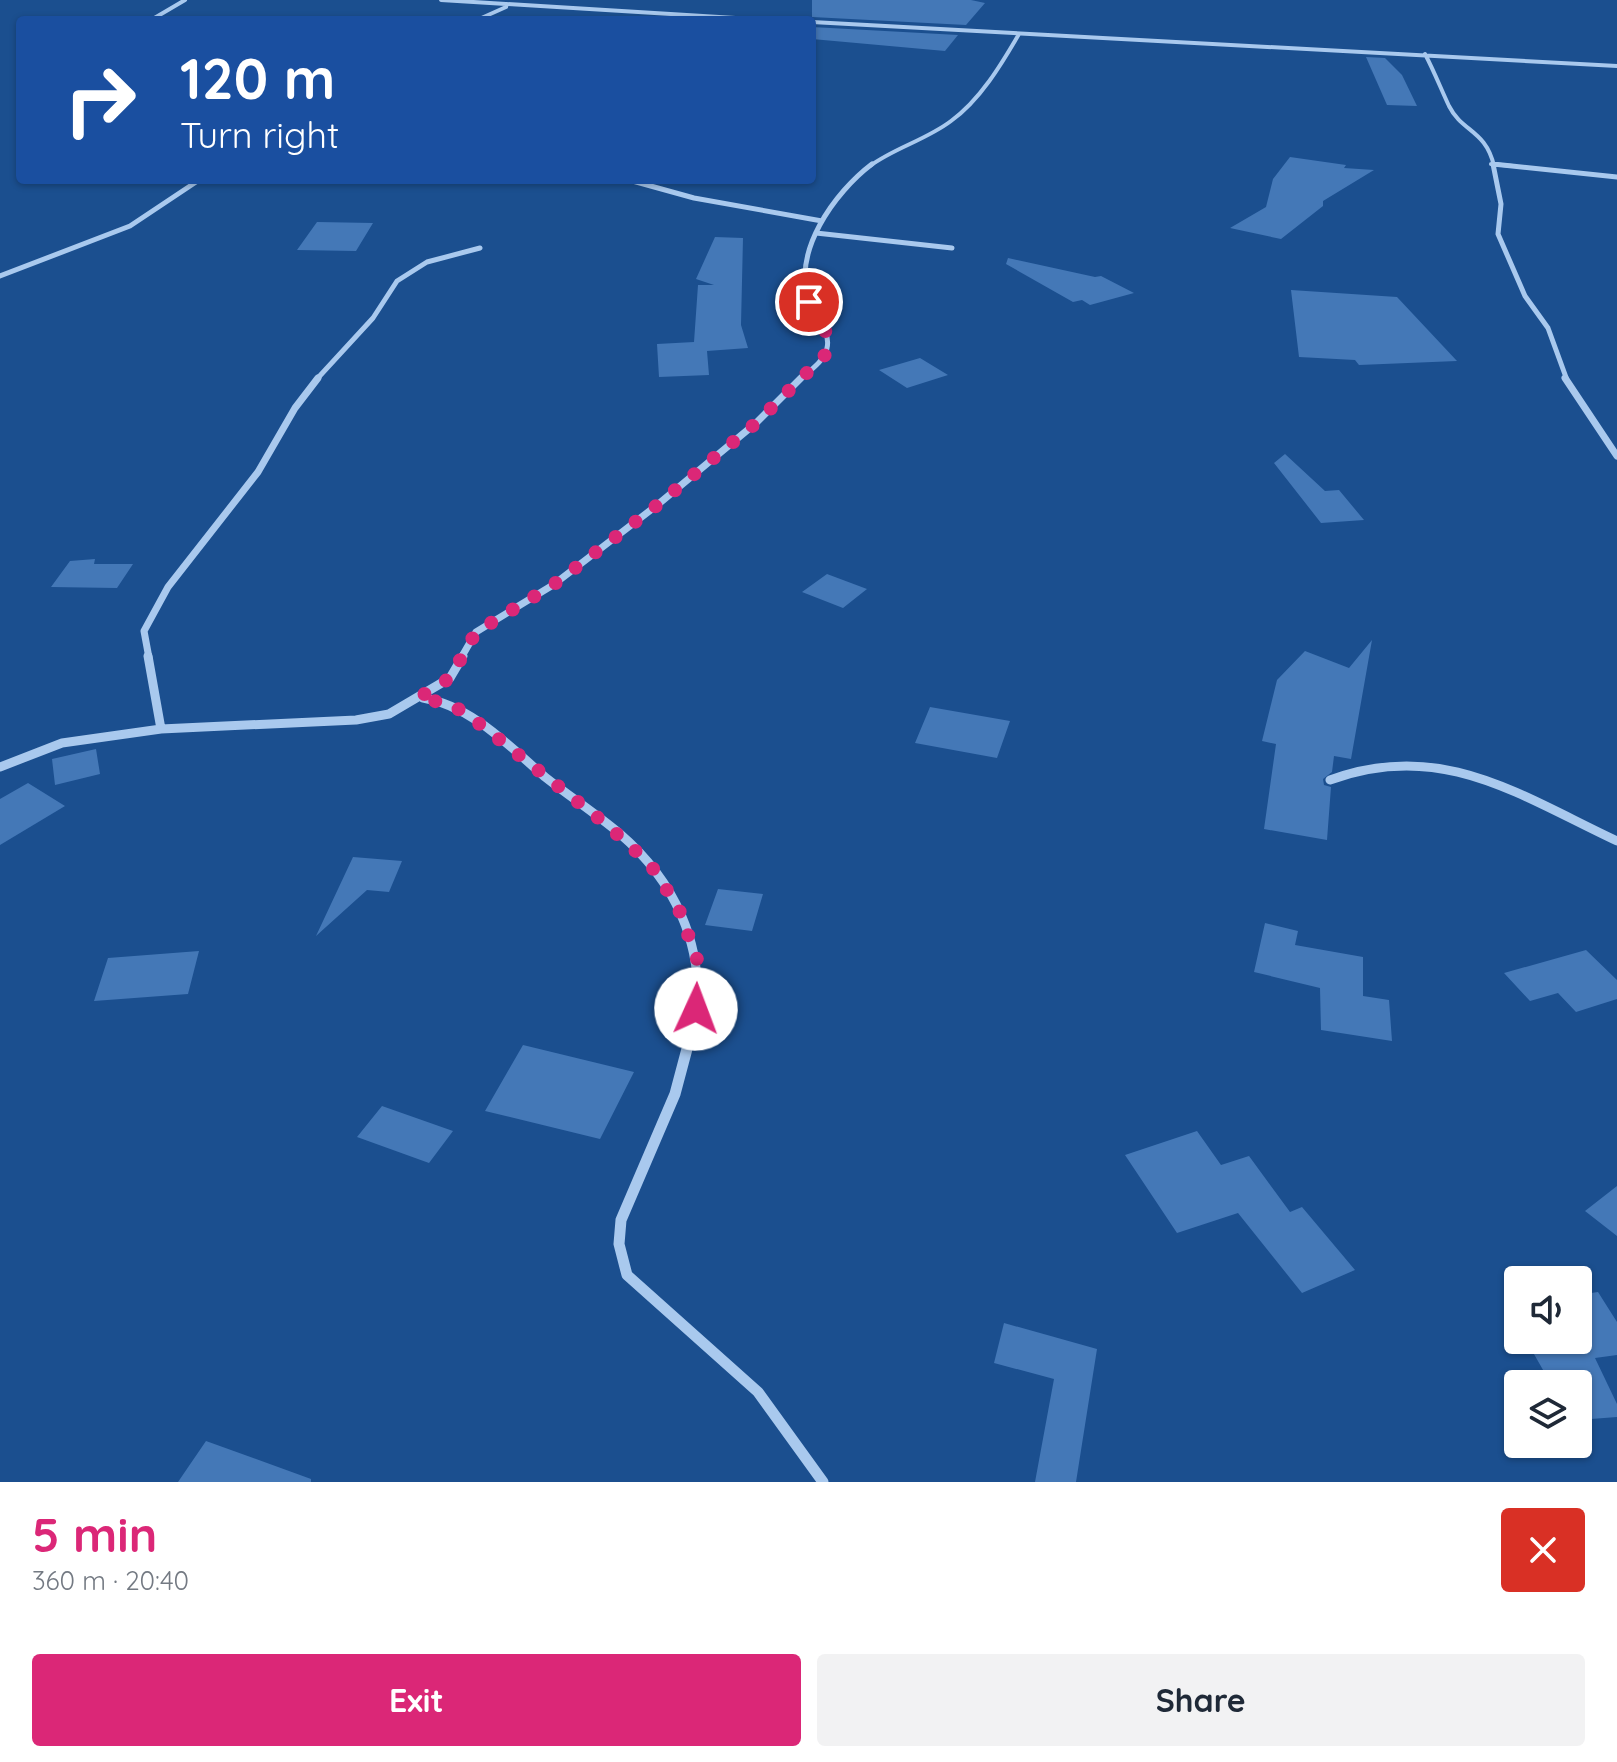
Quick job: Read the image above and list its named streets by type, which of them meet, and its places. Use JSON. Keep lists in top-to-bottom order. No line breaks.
{"page":{"turn":["120 m","Turn right"],"heading":["5 min","360 m · 20:40"],"buttons":["Exit","Share"]}}
